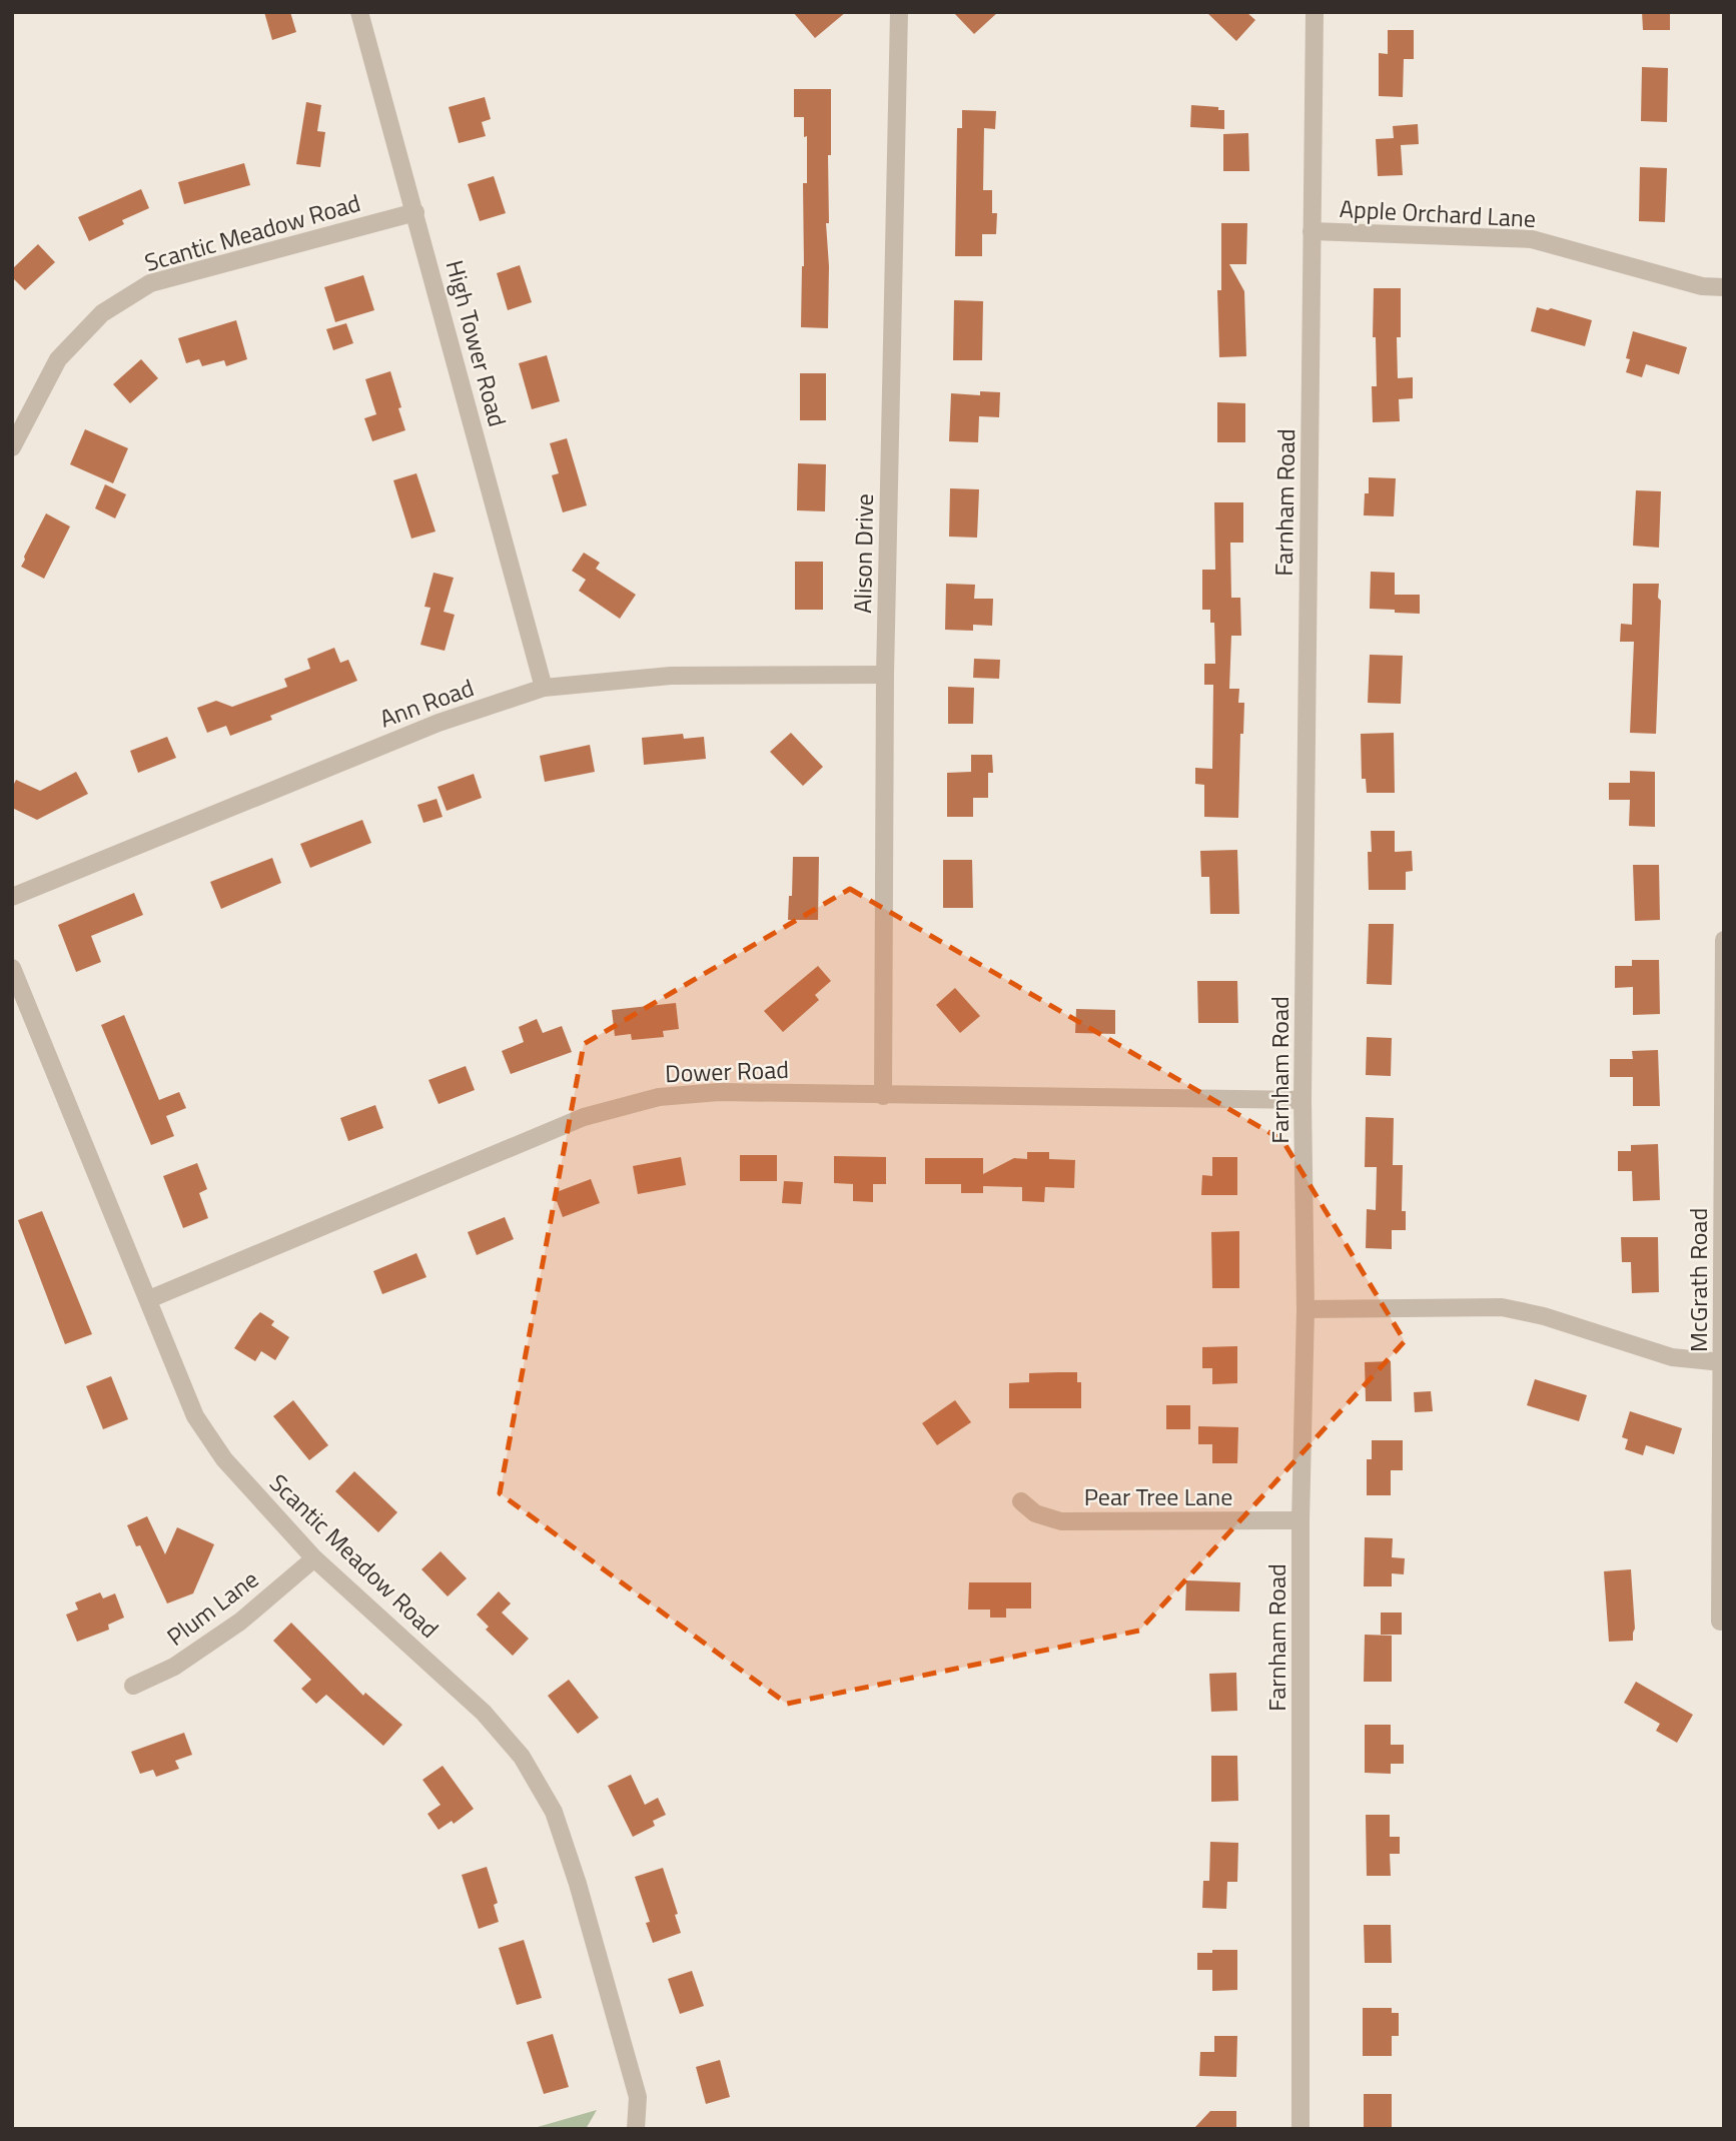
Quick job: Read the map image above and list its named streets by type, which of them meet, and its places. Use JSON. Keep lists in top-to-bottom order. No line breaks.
{"streets":{"street":["Apple Orchard Lane","Scantic Meadow Road","High Tower Road","Farnham Road","Alison Drive","Ann Road","Dower Road","McGrath Road","Pear Tree Lane","Plum Lane"]},"crossings":[["Apple Orchard Lane","Farnham Road"],["Scantic Meadow Road","High Tower Road"],["Scantic Meadow Road","Dower Road"],["Scantic Meadow Road","Plum Lane"],["High Tower Road","Ann Road"],["Farnham Road","Dower Road"],["Farnham Road","Pear Tree Lane"],["Alison Drive","Ann Road"],["Alison Drive","Dower Road"]]}
